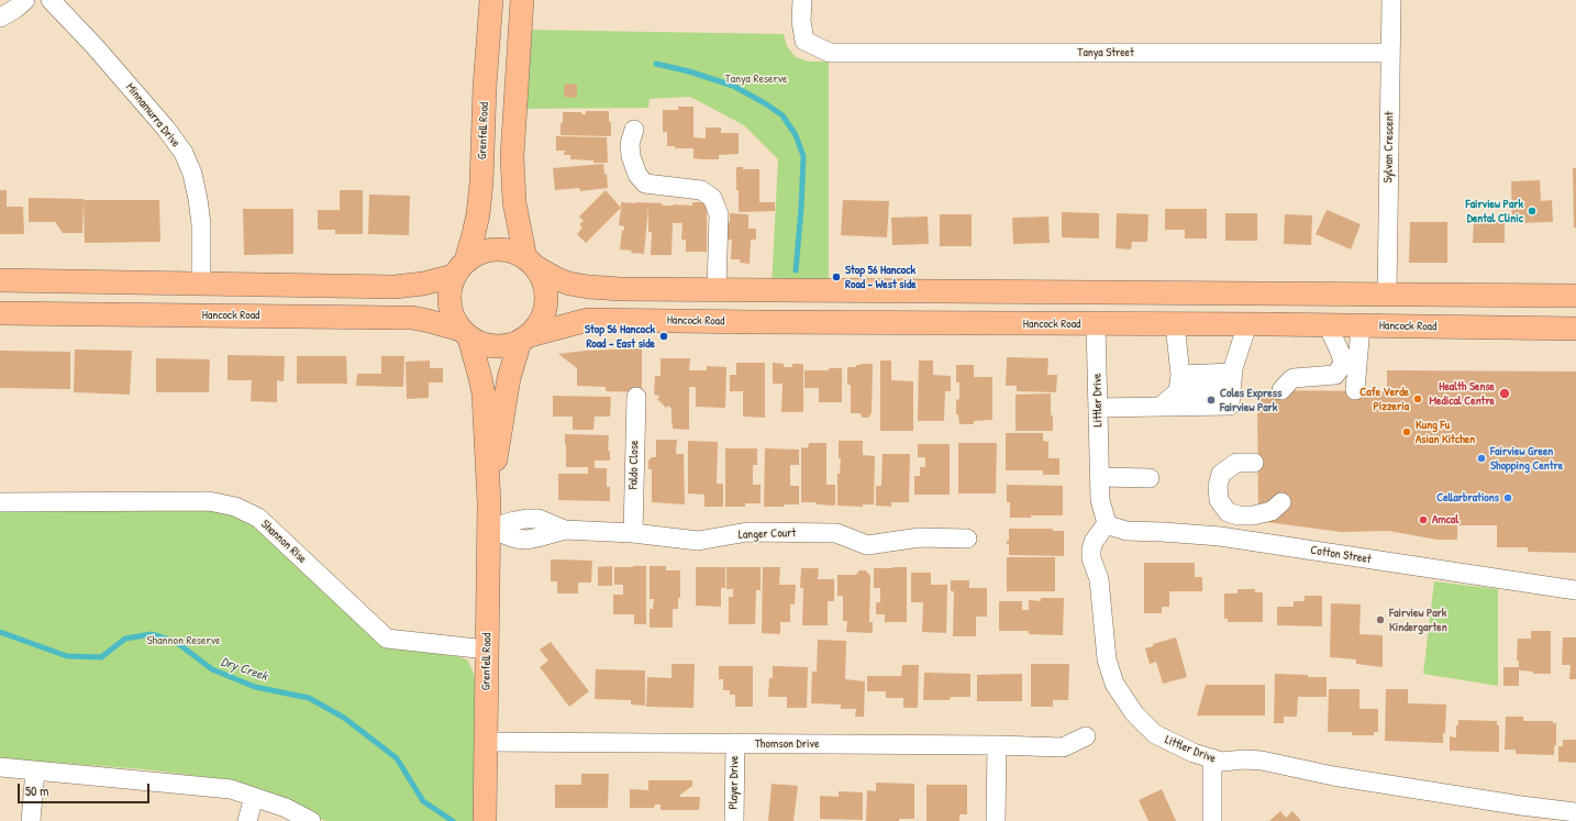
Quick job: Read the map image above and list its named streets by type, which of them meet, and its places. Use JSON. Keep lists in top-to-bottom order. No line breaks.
{"streets":{"main road":["Grenfell Road","Hancock Road"],"street":["Tanya Street","Minnamurra Drive","Sylvan Crescent","Littler Drive","Faldo Close","Langer Court","Shannon Rise","Cotton Street","Thomson Drive","Player Drive"]},"crossings":[["Tanya Street","Sylvan Crescent"],["Grenfell Road","Hancock Road"],["Grenfell Road","Langer Court"],["Grenfell Road","Shannon Rise"],["Grenfell Road","Thomson Drive"],["Hancock Road","Littler Drive"],["Littler Drive","Cotton Street"],["Faldo Close","Langer Court"],["Thomson Drive","Player Drive"]],"water":["Dry Creek"],"parks":["Tanya Reserve","Shannon Reserve"],"places":["Fairview Park Dental Clinic","Stop 56 Hancock Road - West side","Stop 56 Hancock Road - East side","Health Sense Medical Centre","Cafe Verde Pizzeria","Coles Express Fairview Park","Kung Fu Asian Kitchen","Fairview Green Shopping Centre","Cellarbrations","Amcal","Fairview Park Kindergarten"],"scale_bar":"50 m"}
